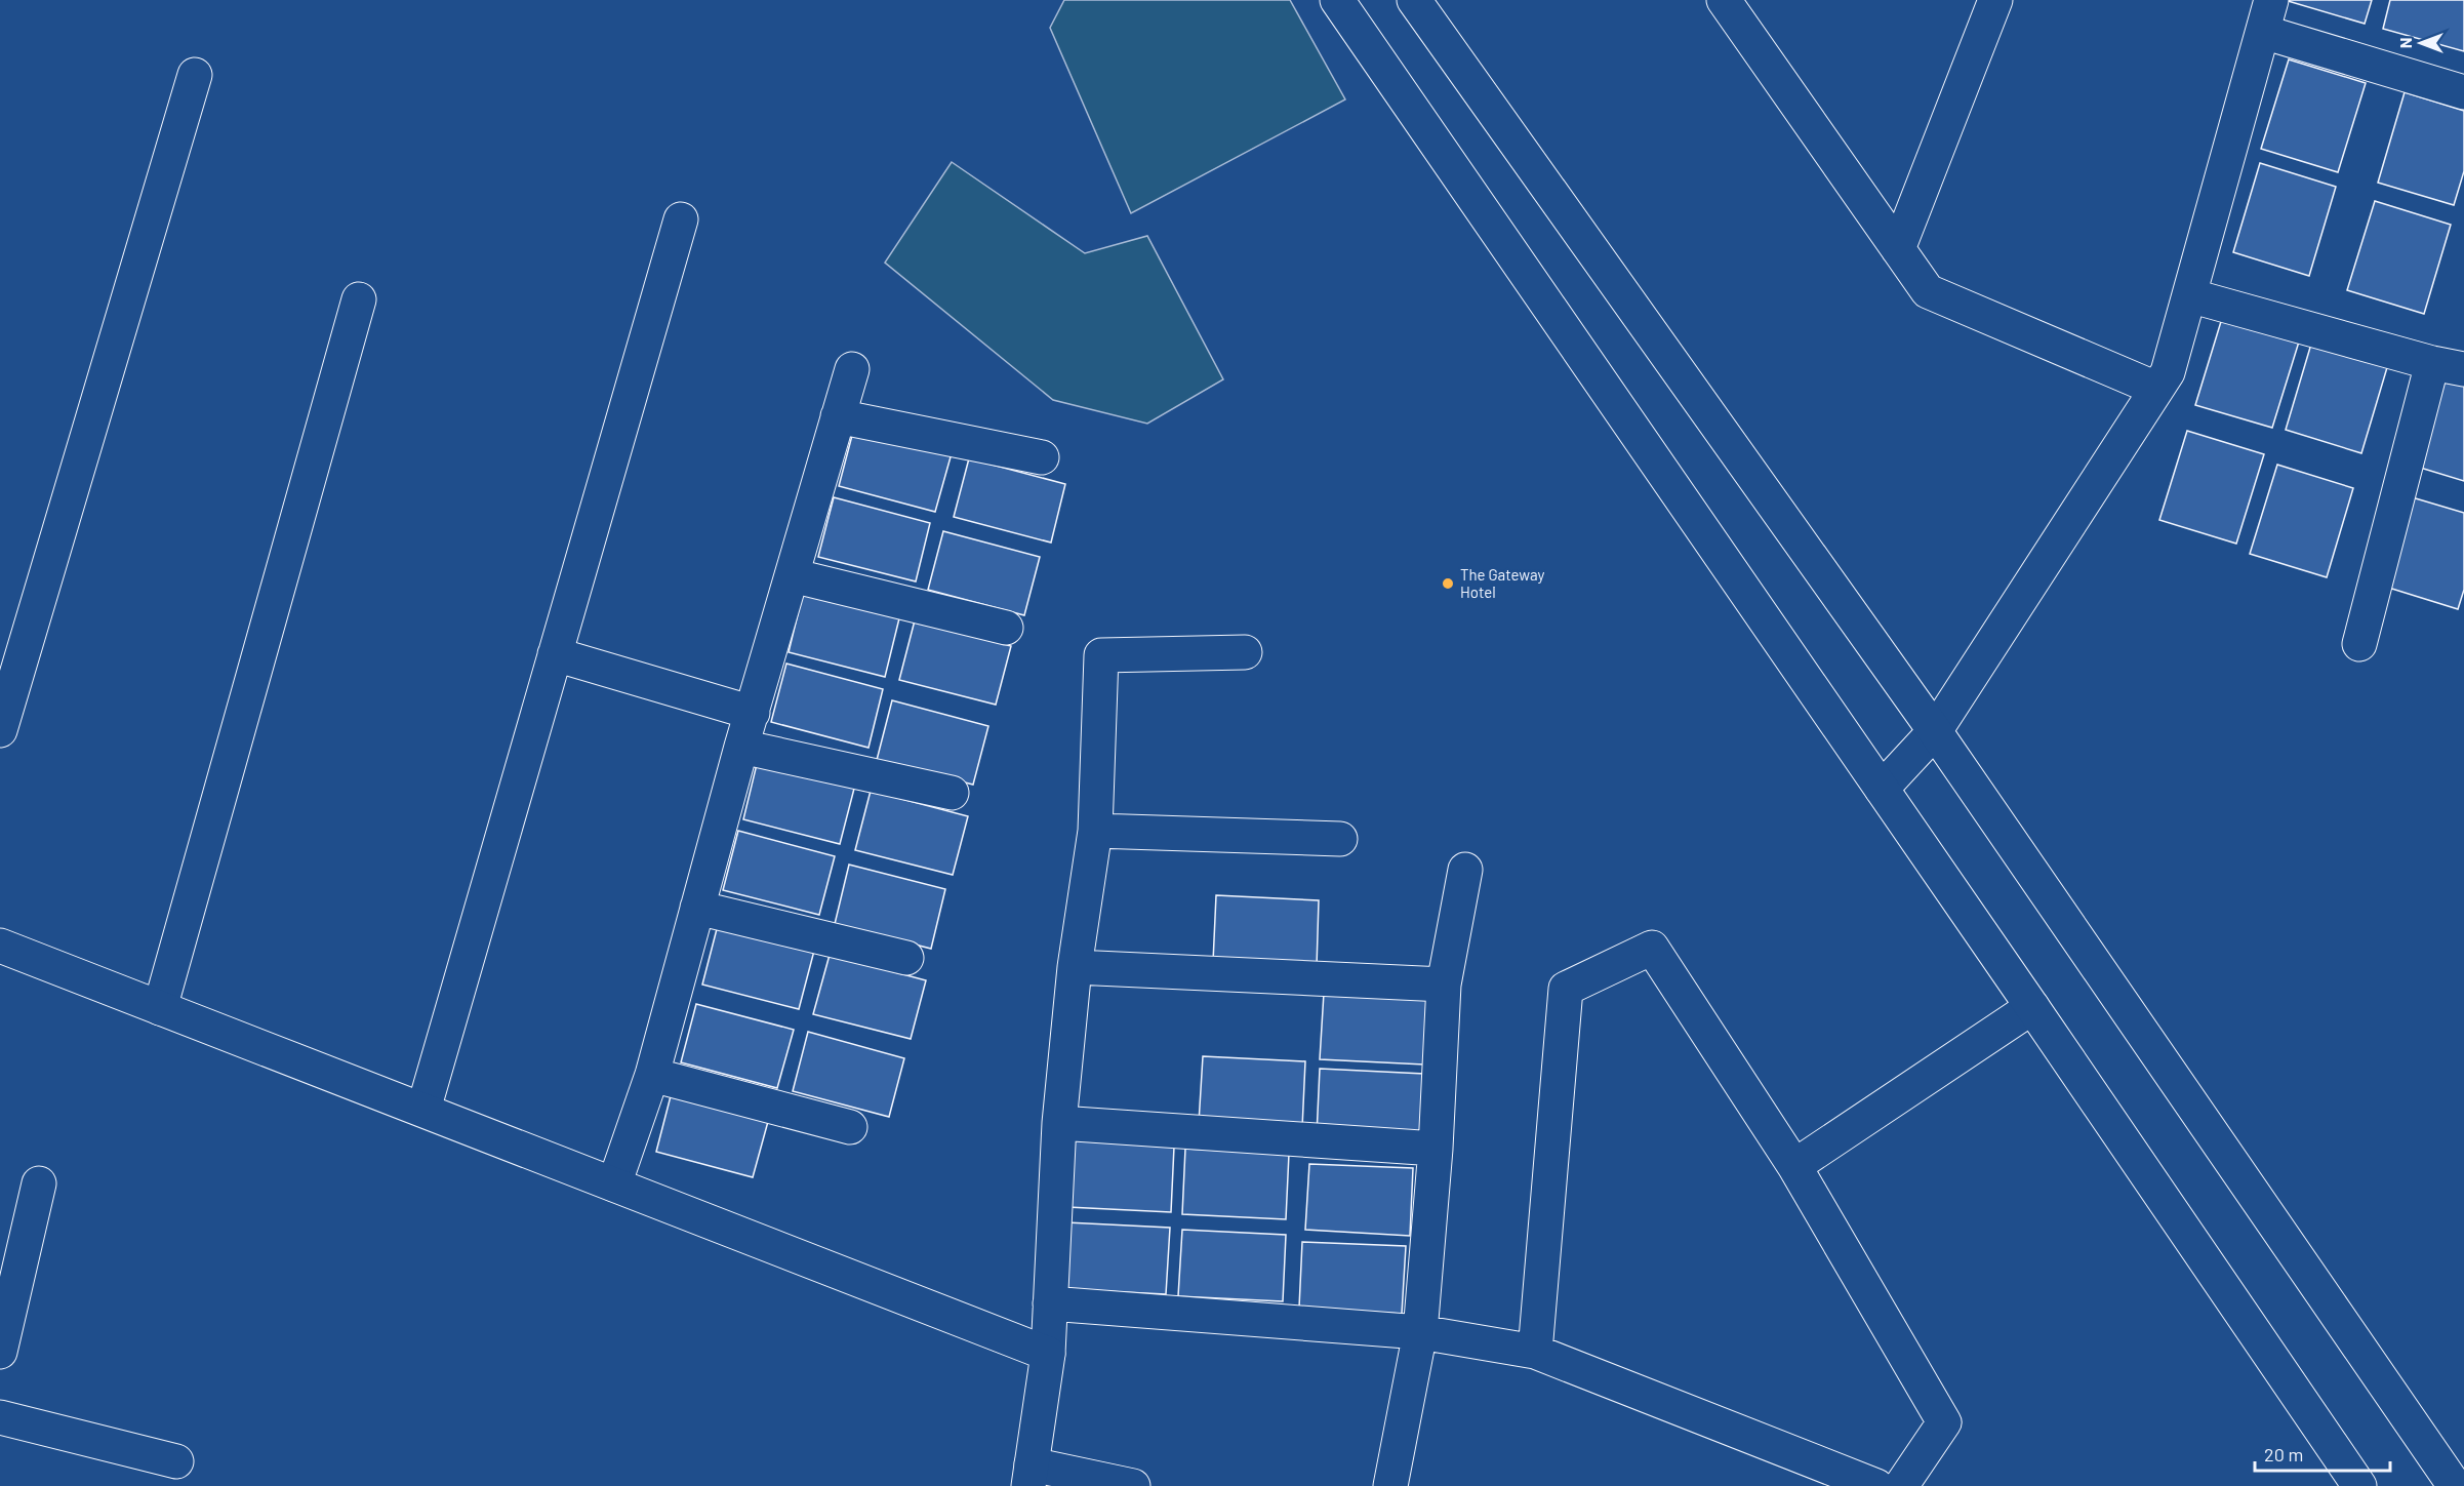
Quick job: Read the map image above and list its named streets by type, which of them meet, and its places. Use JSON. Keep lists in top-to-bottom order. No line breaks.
{"places":["The Gateway Hotel"],"scale_bar":"20 m","north":"left"}
